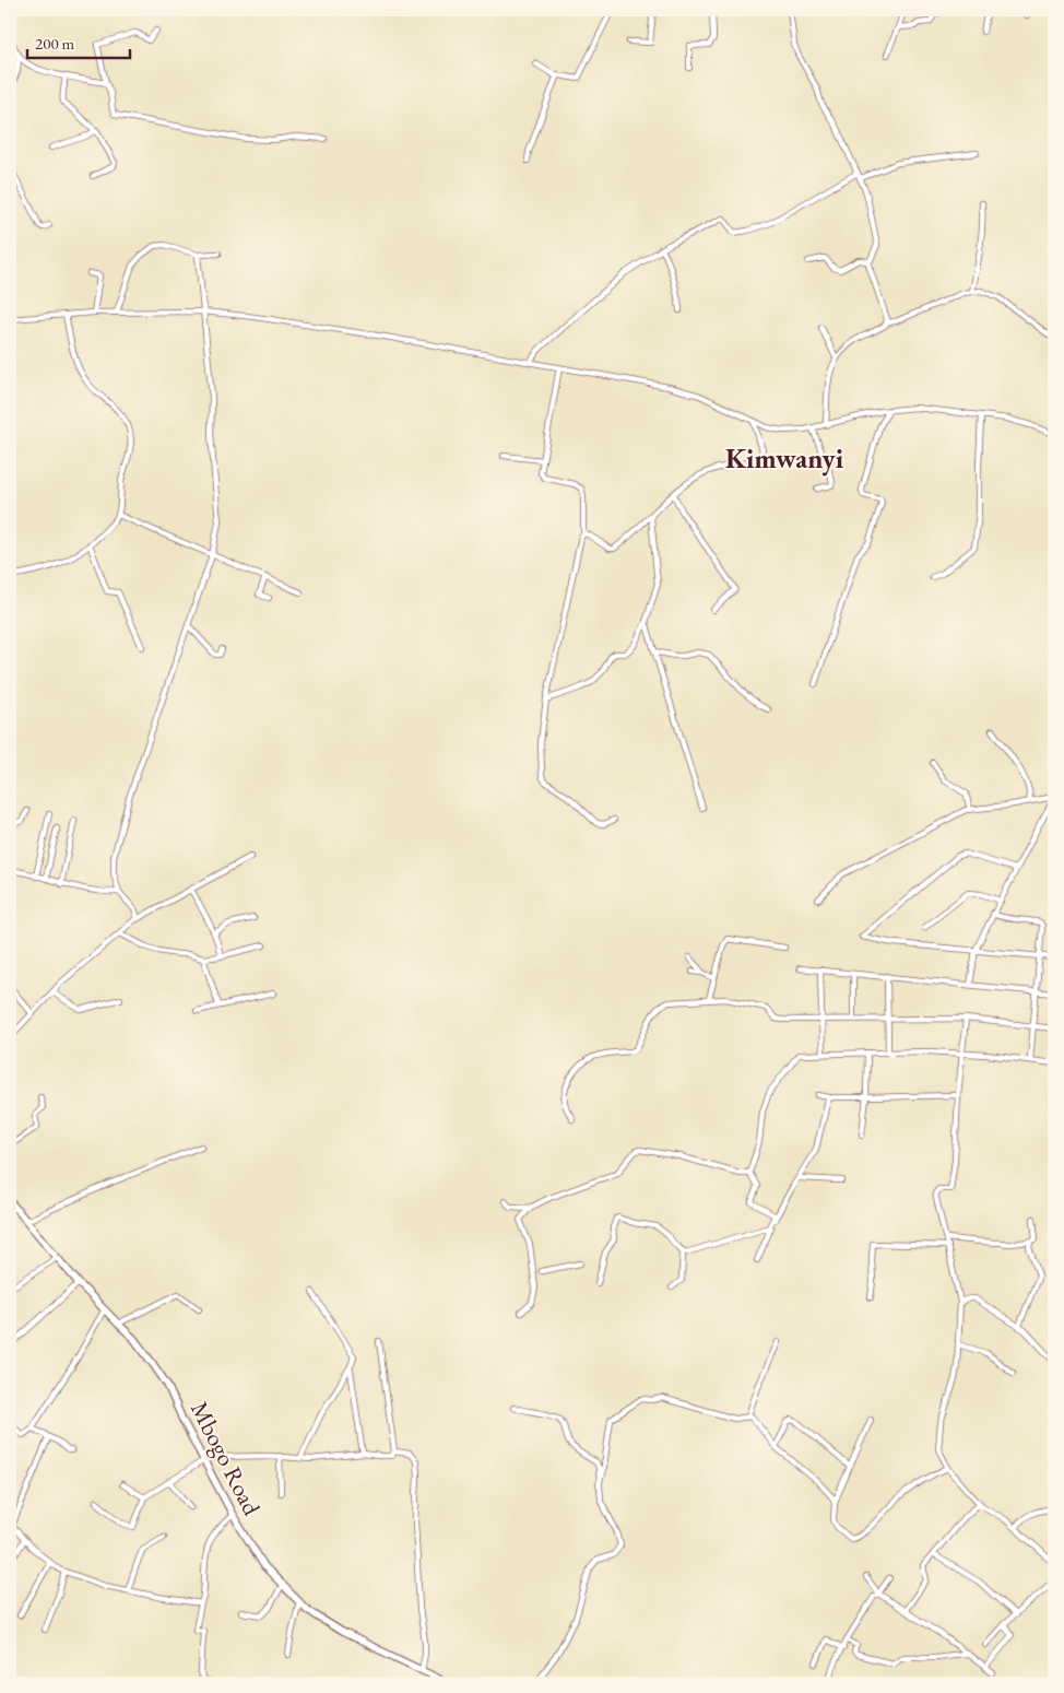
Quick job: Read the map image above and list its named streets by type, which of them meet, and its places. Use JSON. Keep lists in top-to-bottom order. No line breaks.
{"streets":{"main road":["Mbogo Road"]},"districts":["Kimwanyi"],"scale_bar":"200 m"}
